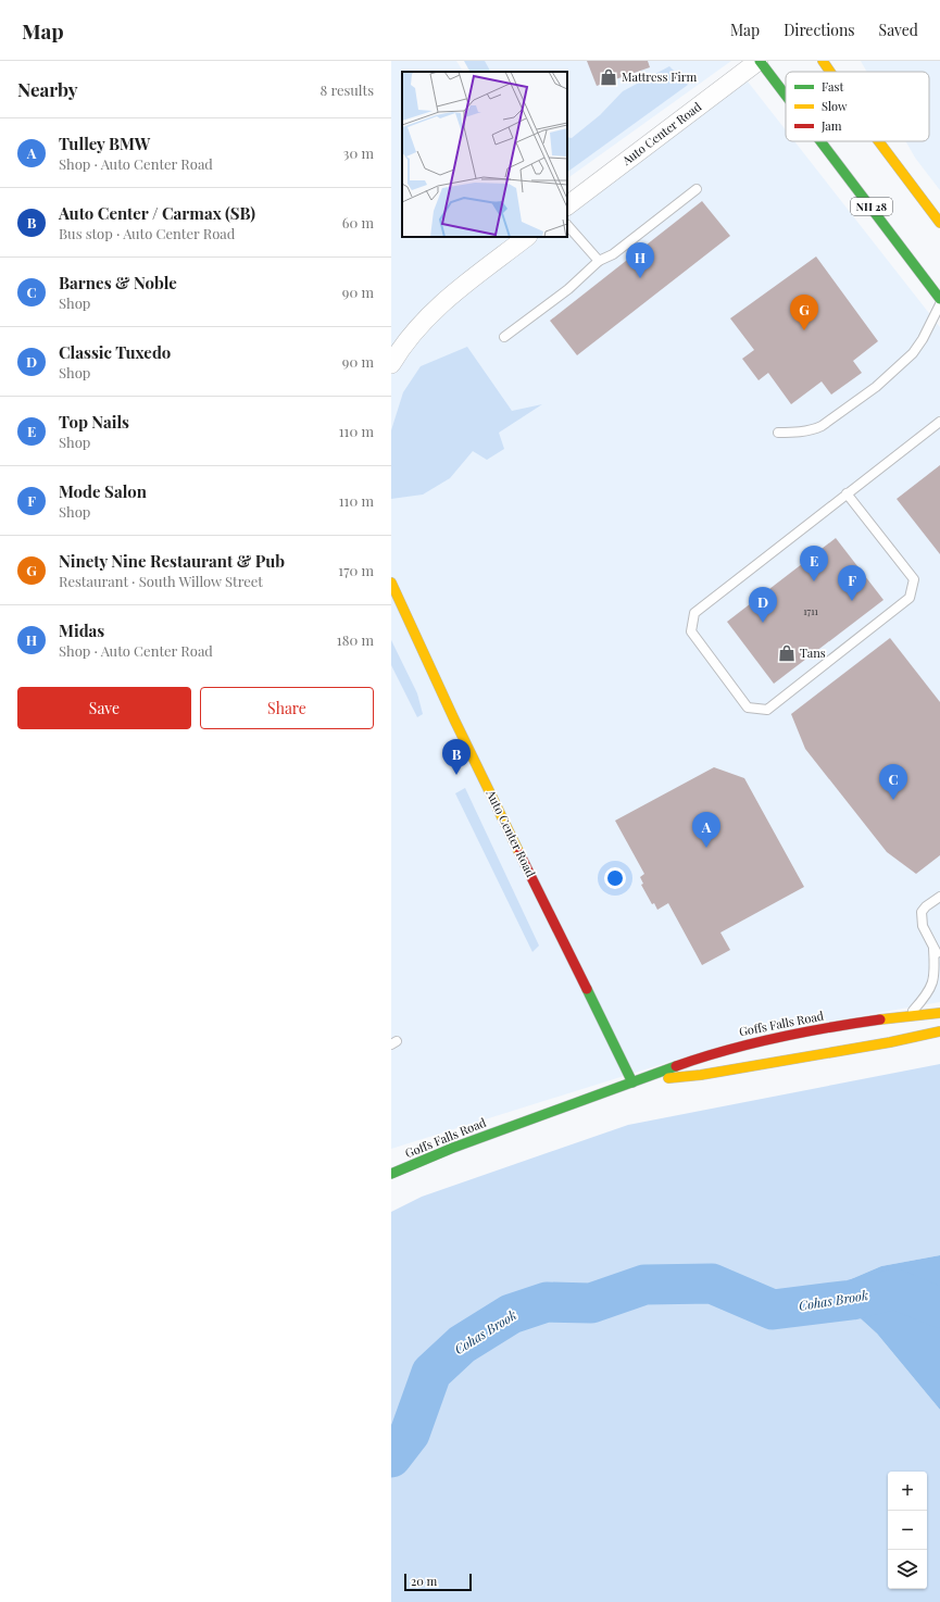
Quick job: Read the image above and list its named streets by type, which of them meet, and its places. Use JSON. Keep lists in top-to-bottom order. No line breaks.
{"streets":{"street":["Auto Center Road","NH 28","Goffs Falls Road"]},"crossings":[["Auto Center Road","NH 28"],["Auto Center Road","Goffs Falls Road"]],"water":["Cohas Brook"],"places":{"shop":["Mattress Firm","Tans"]},"house_numbers":["1711"],"legend":["Fast","Slow","Jam"],"scale_bar":"20 m","page":{"header":"Map","nav":["Map","Directions","Saved"],"heading":["Nearby","8 results"],"list":[{"mark":"A","name":"Tulley BMW","note":"Shop · Auto Center Road","value":"30 m"},{"mark":"B","name":"Auto Center / Carmax (SB)","note":"Bus stop · Auto Center Road","value":"60 m"},{"mark":"C","name":"Barnes & Noble","note":"Shop","value":"90 m"},{"mark":"D","name":"Classic Tuxedo","note":"Shop","value":"90 m"},{"mark":"E","name":"Top Nails","note":"Shop","value":"110 m"},{"mark":"F","name":"Mode Salon","note":"Shop","value":"110 m"},{"mark":"G","name":"Ninety Nine Restaurant & Pub","note":"Restaurant · South Willow Street","value":"170 m"},{"mark":"H","name":"Midas","note":"Shop · Auto Center Road","value":"180 m"}],"pins":["H","G","E","F","D","B","C","A"],"buttons":["Save","Share"],"map_buttons":["+","−"],"scale":"20 m"}}
